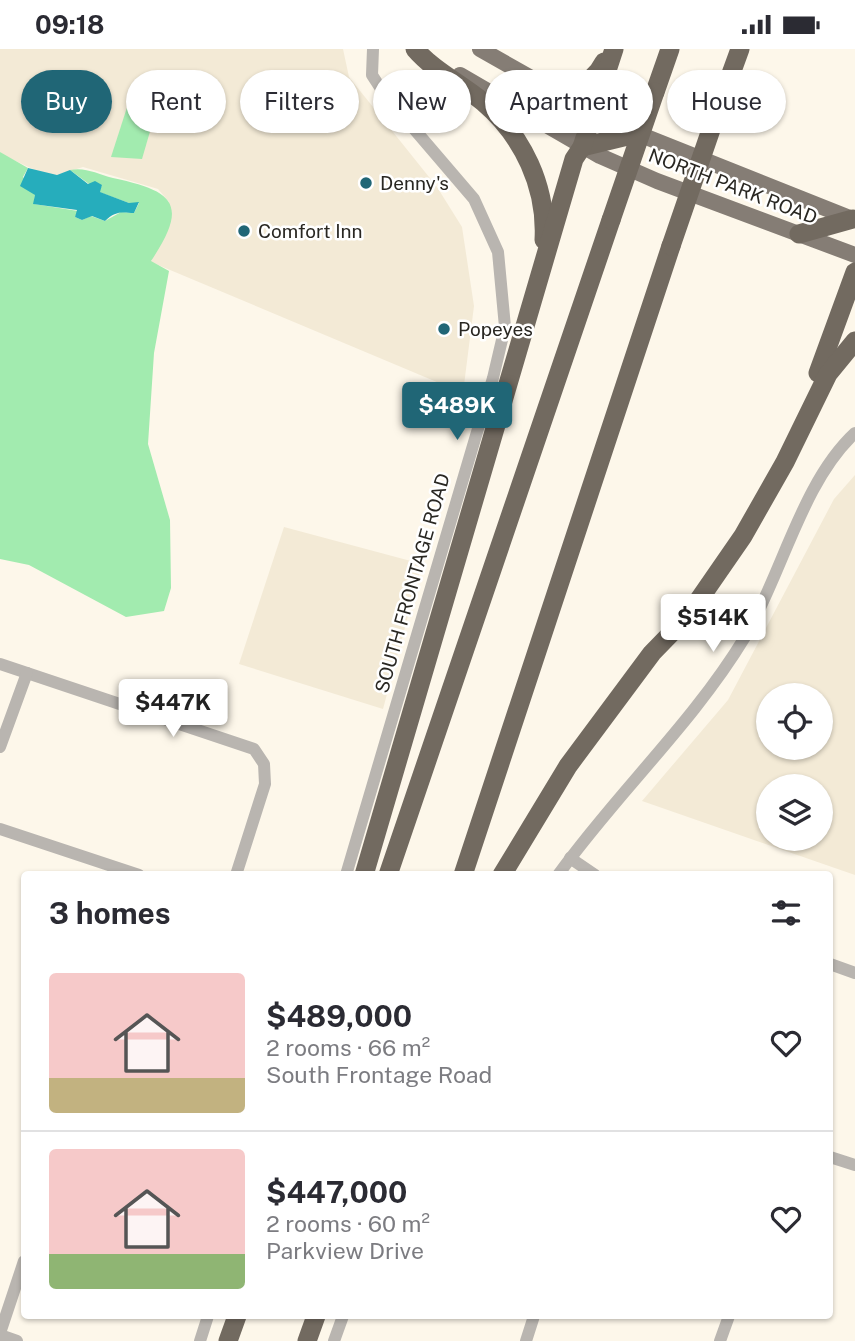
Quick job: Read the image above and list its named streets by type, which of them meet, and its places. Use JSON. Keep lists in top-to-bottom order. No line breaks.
{"streets":{"main road":["NORTH PARK ROAD"],"street":["SOUTH FRONTAGE ROAD"]},"places":["Denny's","Comfort Inn","Popeyes"],"page":{"status":"09:18","chip":["Buy","Rent","Filters","New","Apartment","House"],"price":["$489K","$514K","$447K"],"heading":"3 homes","list":[{"name":"$489,000","note":"2 rooms · 66 m² · South Frontage Road"},{"name":"$447,000","note":"2 rooms · 60 m² · Parkview Drive"}]}}
